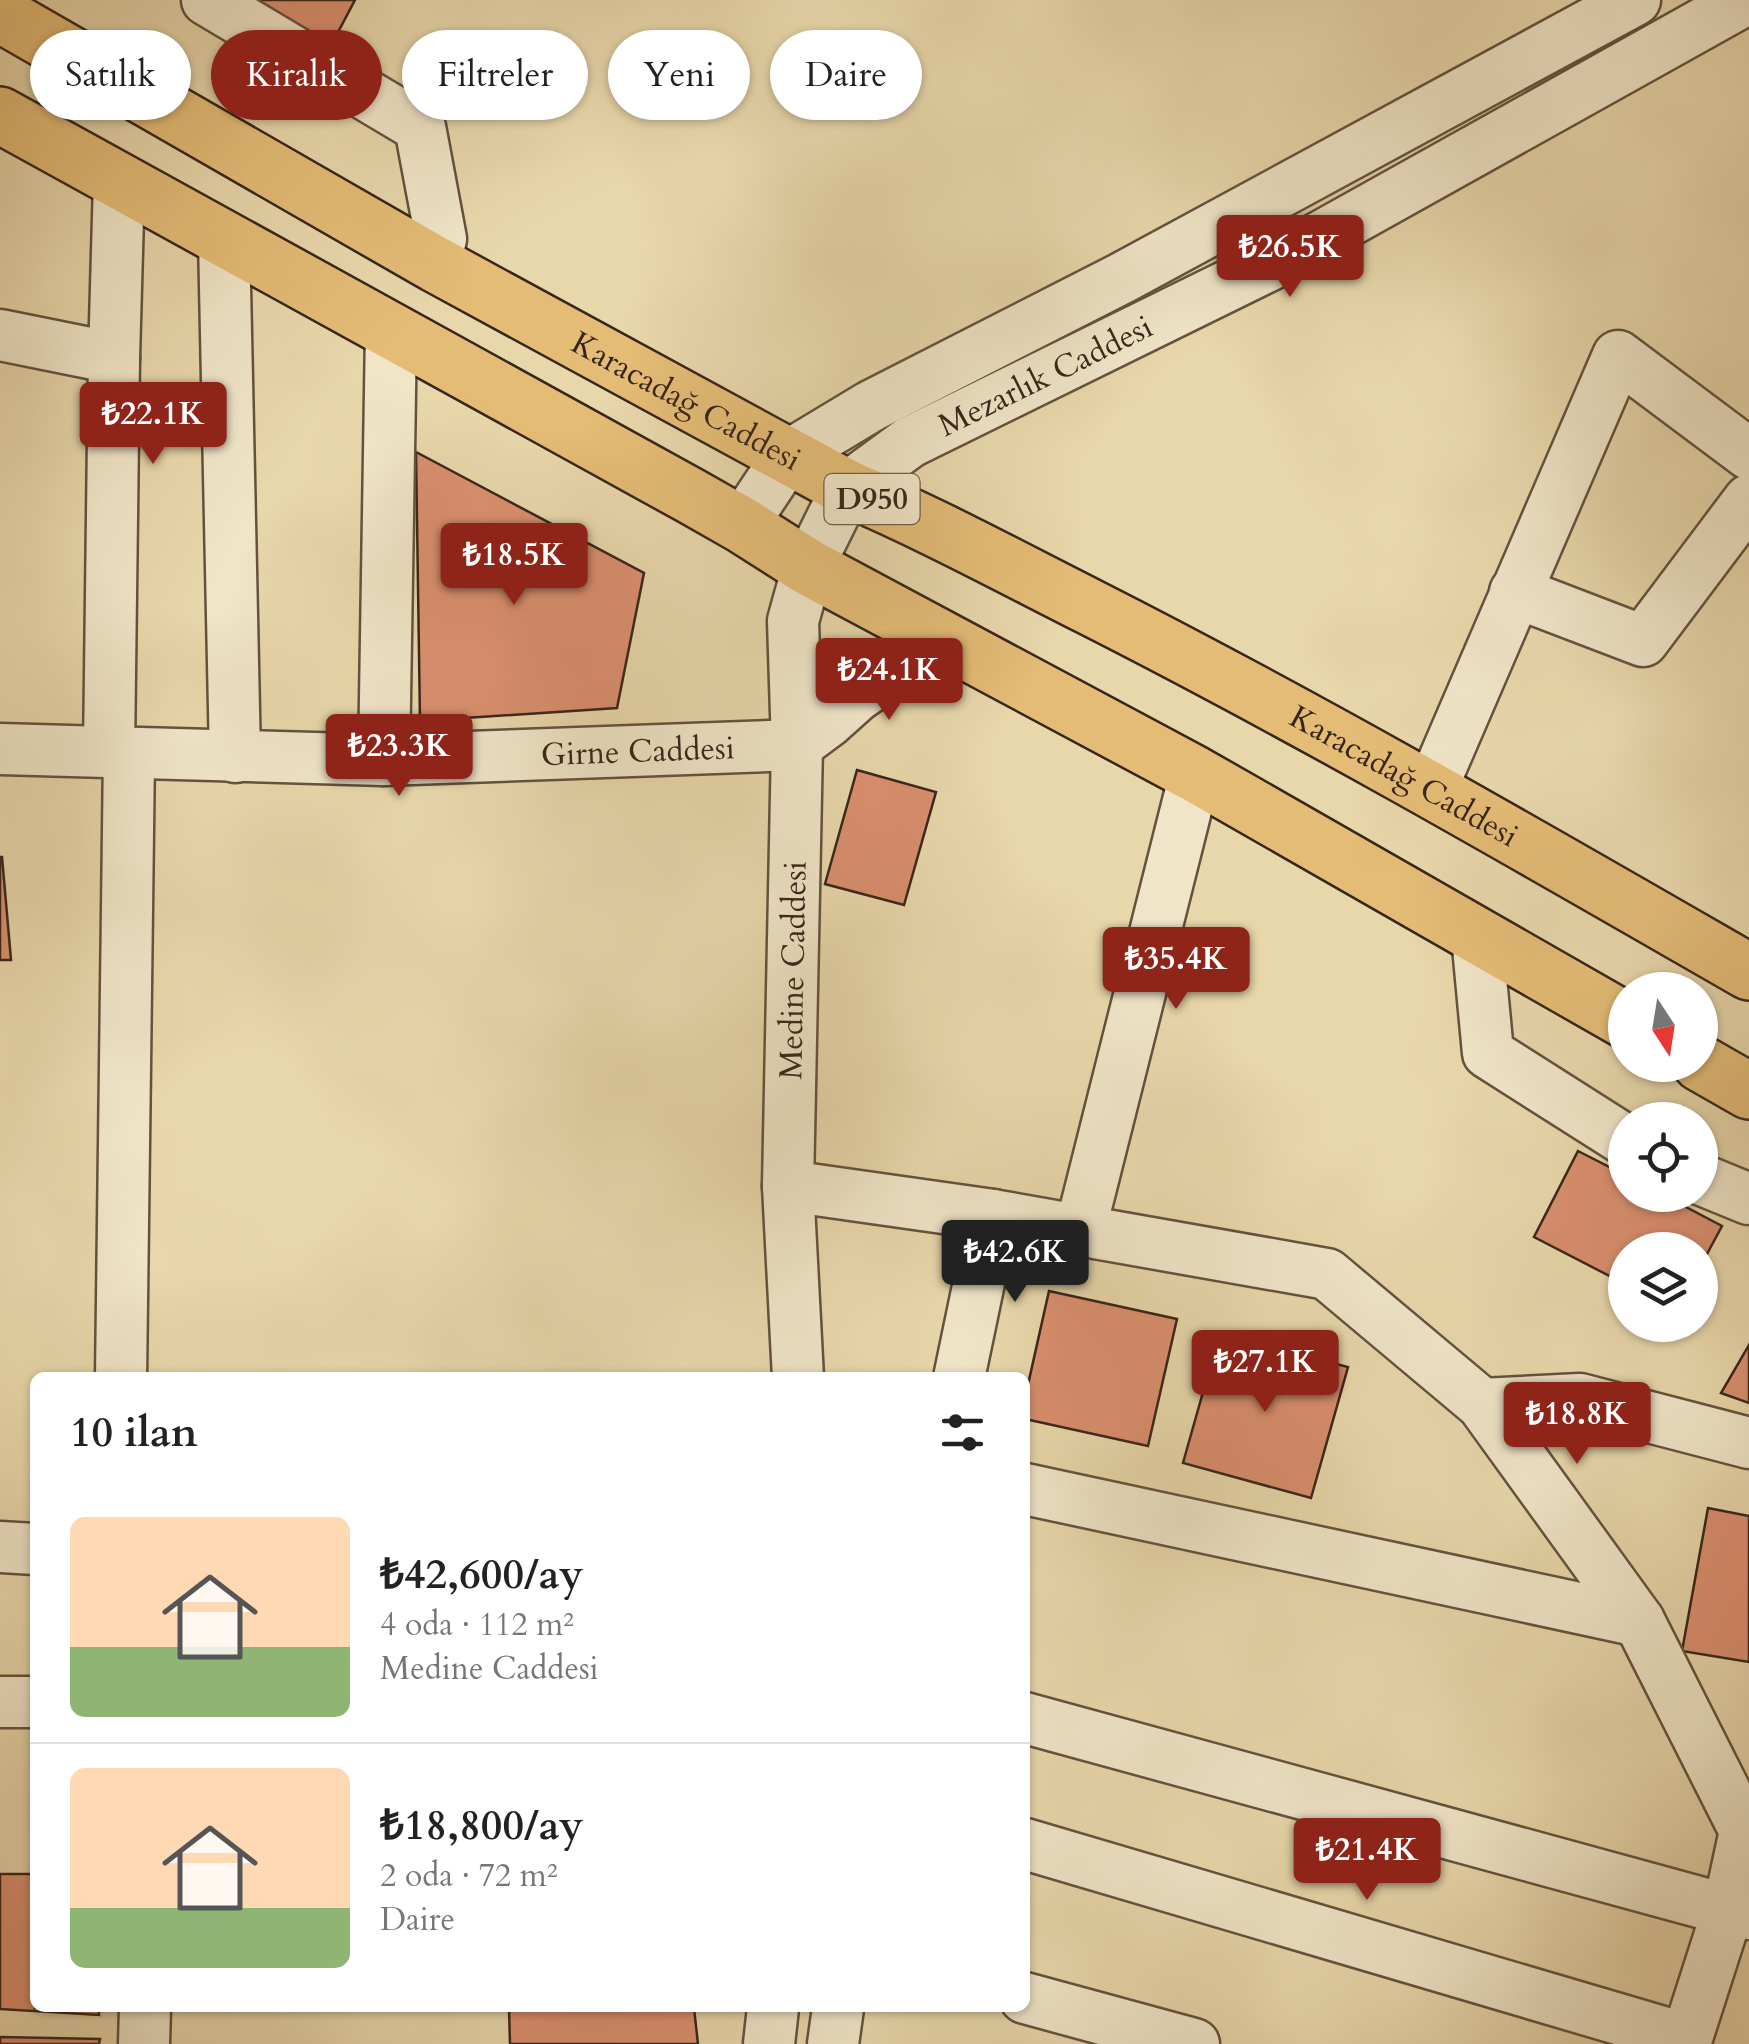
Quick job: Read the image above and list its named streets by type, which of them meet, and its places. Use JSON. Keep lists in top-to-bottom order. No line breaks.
{"streets":{"highway":["Karacadağ Caddesi","D950"],"street":["Mezarlık Caddesi","Girne Caddesi","Medine Caddesi"]},"crossings":[["Mezarlık Caddesi","Karacadağ Caddesi"],["Mezarlık Caddesi","D950"],["Mezarlık Caddesi","Medine Caddesi"],["D950","Medine Caddesi"],["Girne Caddesi","Medine Caddesi"]],"north":"bottom","page":{"chip":["Satılık","Kiralık","Filtreler","Yeni","Daire"],"price":["₺26.5K","₺22.1K","₺18.5K","₺24.1K","₺23.3K","₺35.4K","₺42.6K","₺27.1K","₺18.8K","₺21.4K"],"heading":"10 ilan","list":[{"name":"₺42,600/ay","note":"4 oda · 112 m² · Medine Caddesi"},{"name":"₺18,800/ay","note":"2 oda · 72 m² · Daire"}]}}
